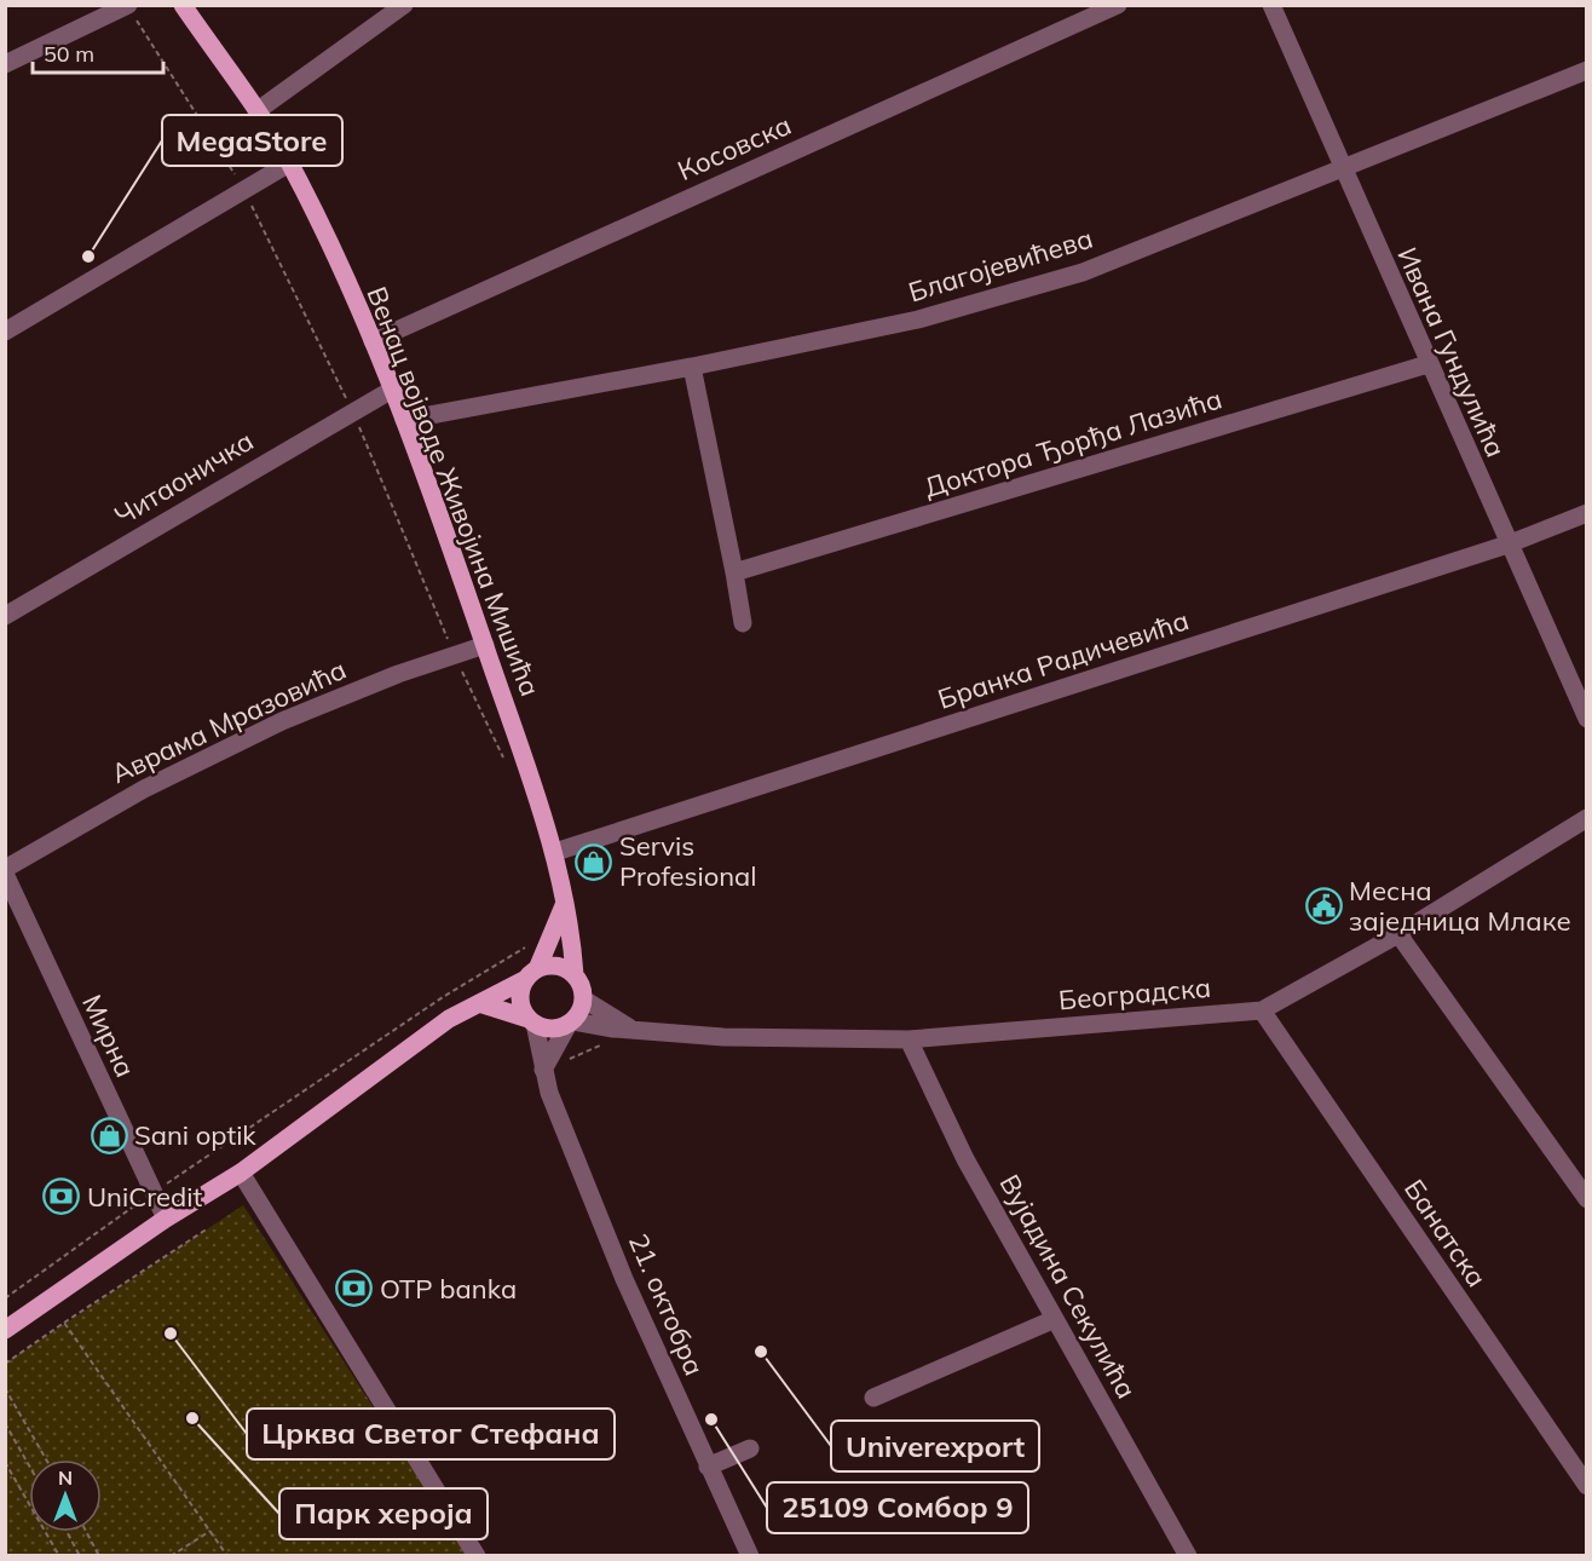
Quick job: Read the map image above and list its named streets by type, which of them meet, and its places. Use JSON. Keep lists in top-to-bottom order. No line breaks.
{"streets":{"main road":["Венац војводе Живојина Мишића"],"street":["Косовска","Благојевићева","Ивана Гундулића","Доктора Ђорђа Лазића","Читаоничка","Бранка Радичевића","Аврама Мразовића","Београдска","Мирна","Банатска","Вујадина Секулића","21. октобра"]},"crossings":[["Косовска","Венац војводе Живојина Мишића"],["Благојевићева","Ивана Гундулића"],["Благојевићева","Венац војводе Живојина Мишића"],["Ивана Гундулића","Доктора Ђорђа Лазића"],["Ивана Гундулића","Бранка Радичевића"],["Читаоничка","Венац војводе Живојина Мишића"],["Венац војводе Живојина Мишића","Бранка Радичевића"],["Венац војводе Живојина Мишића","Аврама Мразовића"],["Венац војводе Живојина Мишића","Београдска"],["Венац војводе Живојина Мишића","21. октобра"],["Београдска","Банатска"],["Београдска","Вујадина Секулића"],["Београдска","21. октобра"]],"places":{"other":["MegaStore","Црква Светог Стефана","Univerexport","Парк хероја","25109 Сомбор 9"],"shop":["Servis Profesional","Sani optik"],"public building":["Месна заједница Млаке"],"bank":["UniCredit","OTP banka"]},"scale_bar":"50 m","north":"top"}
